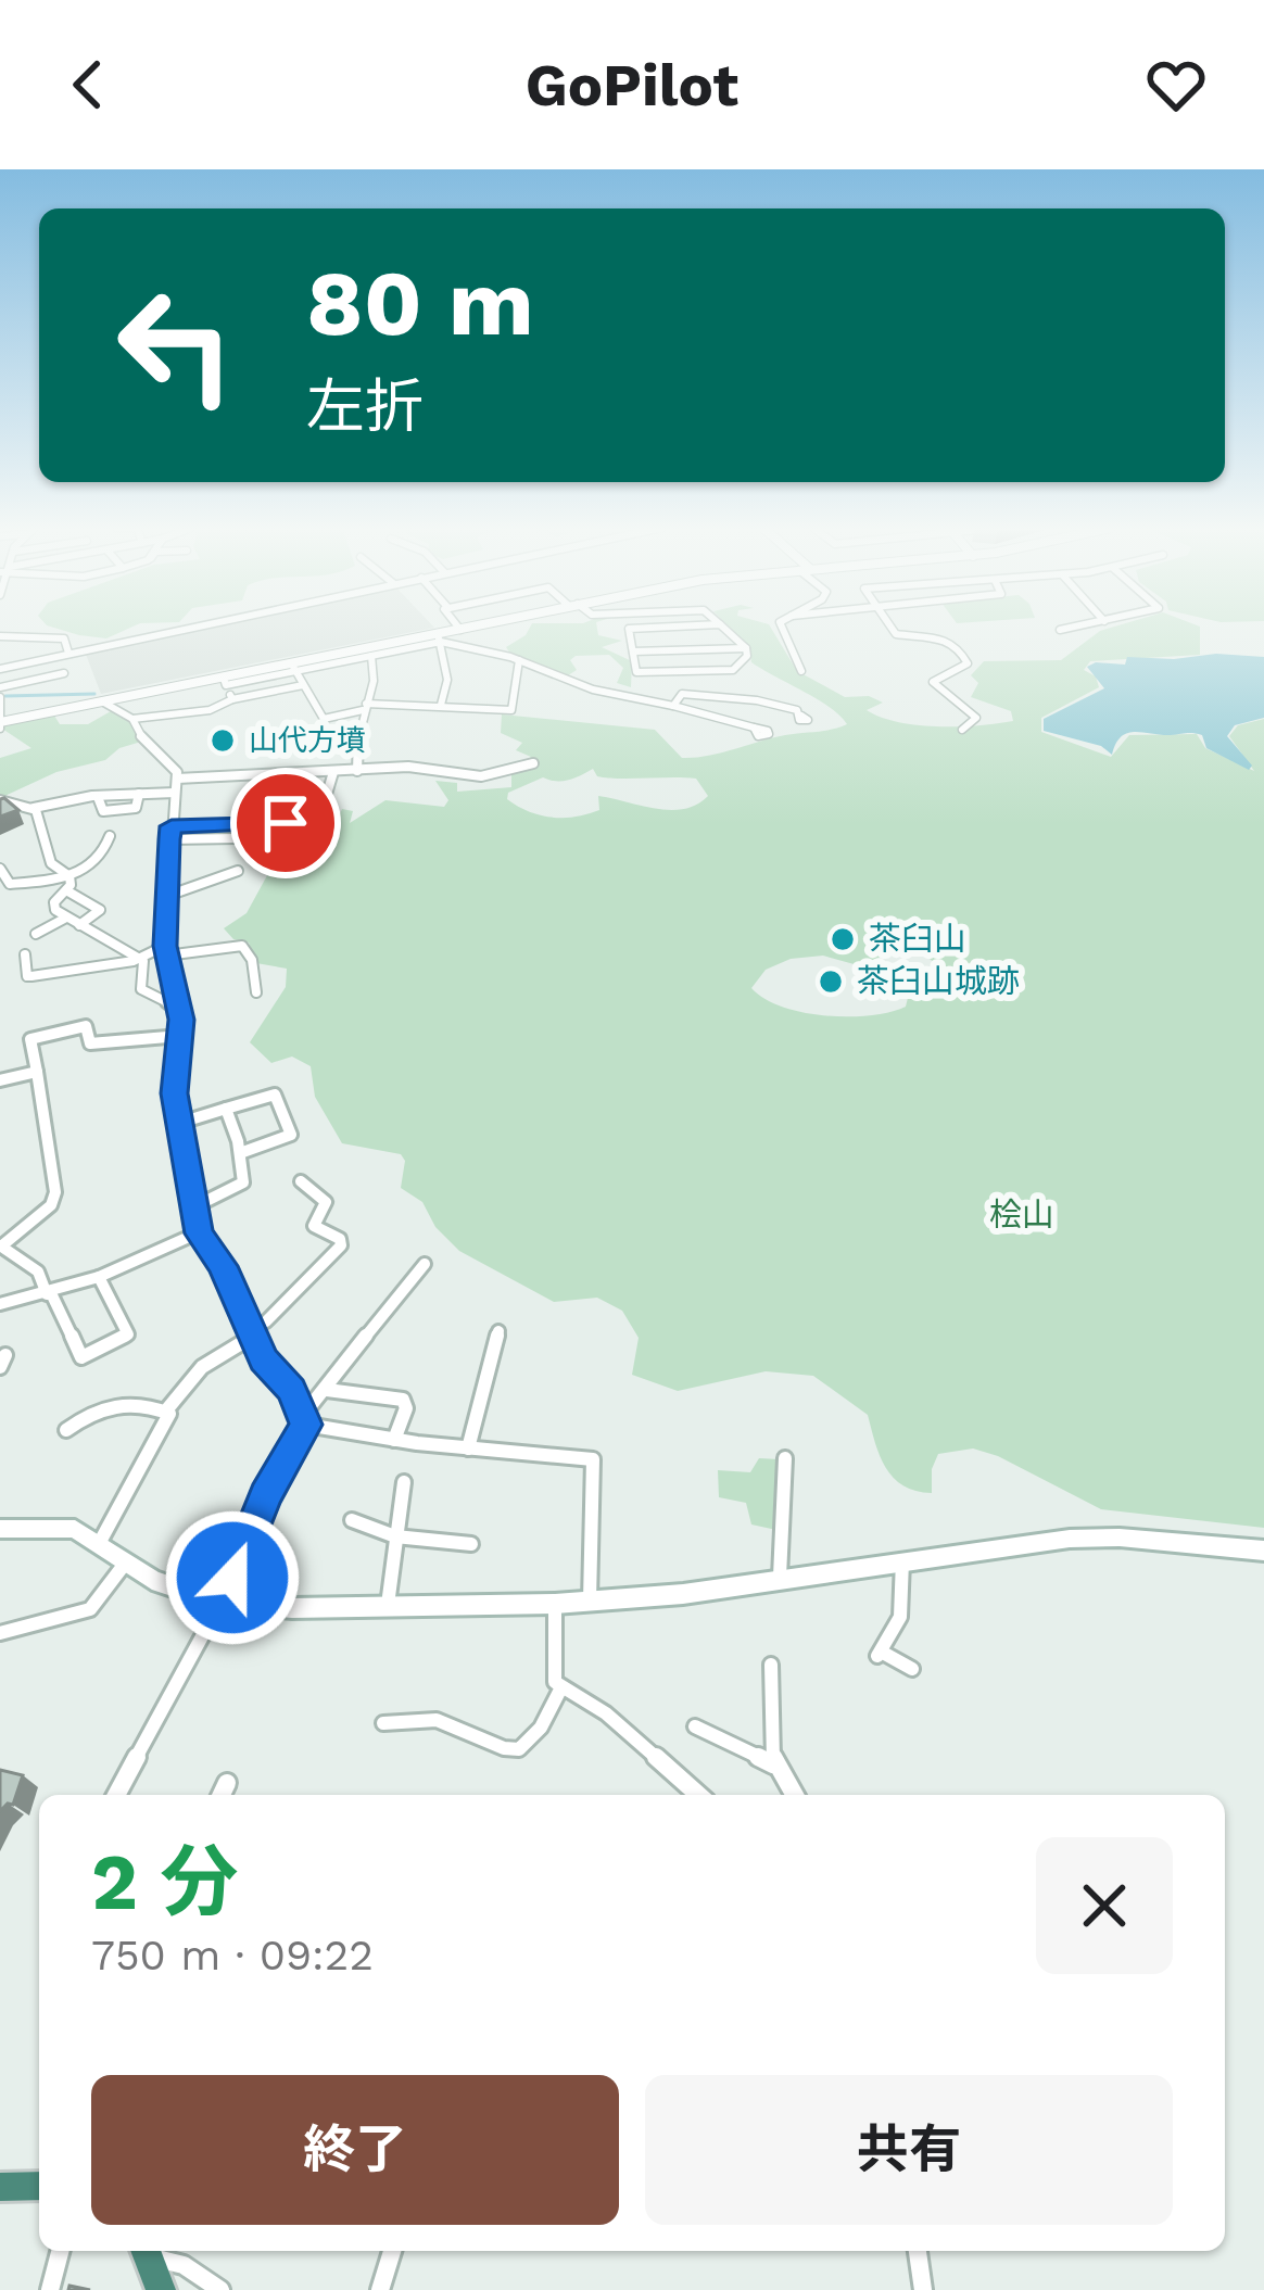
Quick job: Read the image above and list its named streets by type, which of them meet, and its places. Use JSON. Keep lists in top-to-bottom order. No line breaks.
{"parks":["桧山"],"places":["山代方墳","茶臼山","茶臼山城跡"],"page":{"header":"GoPilot","turn":["80 m","左折"],"heading":["2 分","750 m · 09:22"],"buttons":["終了","共有"]}}
